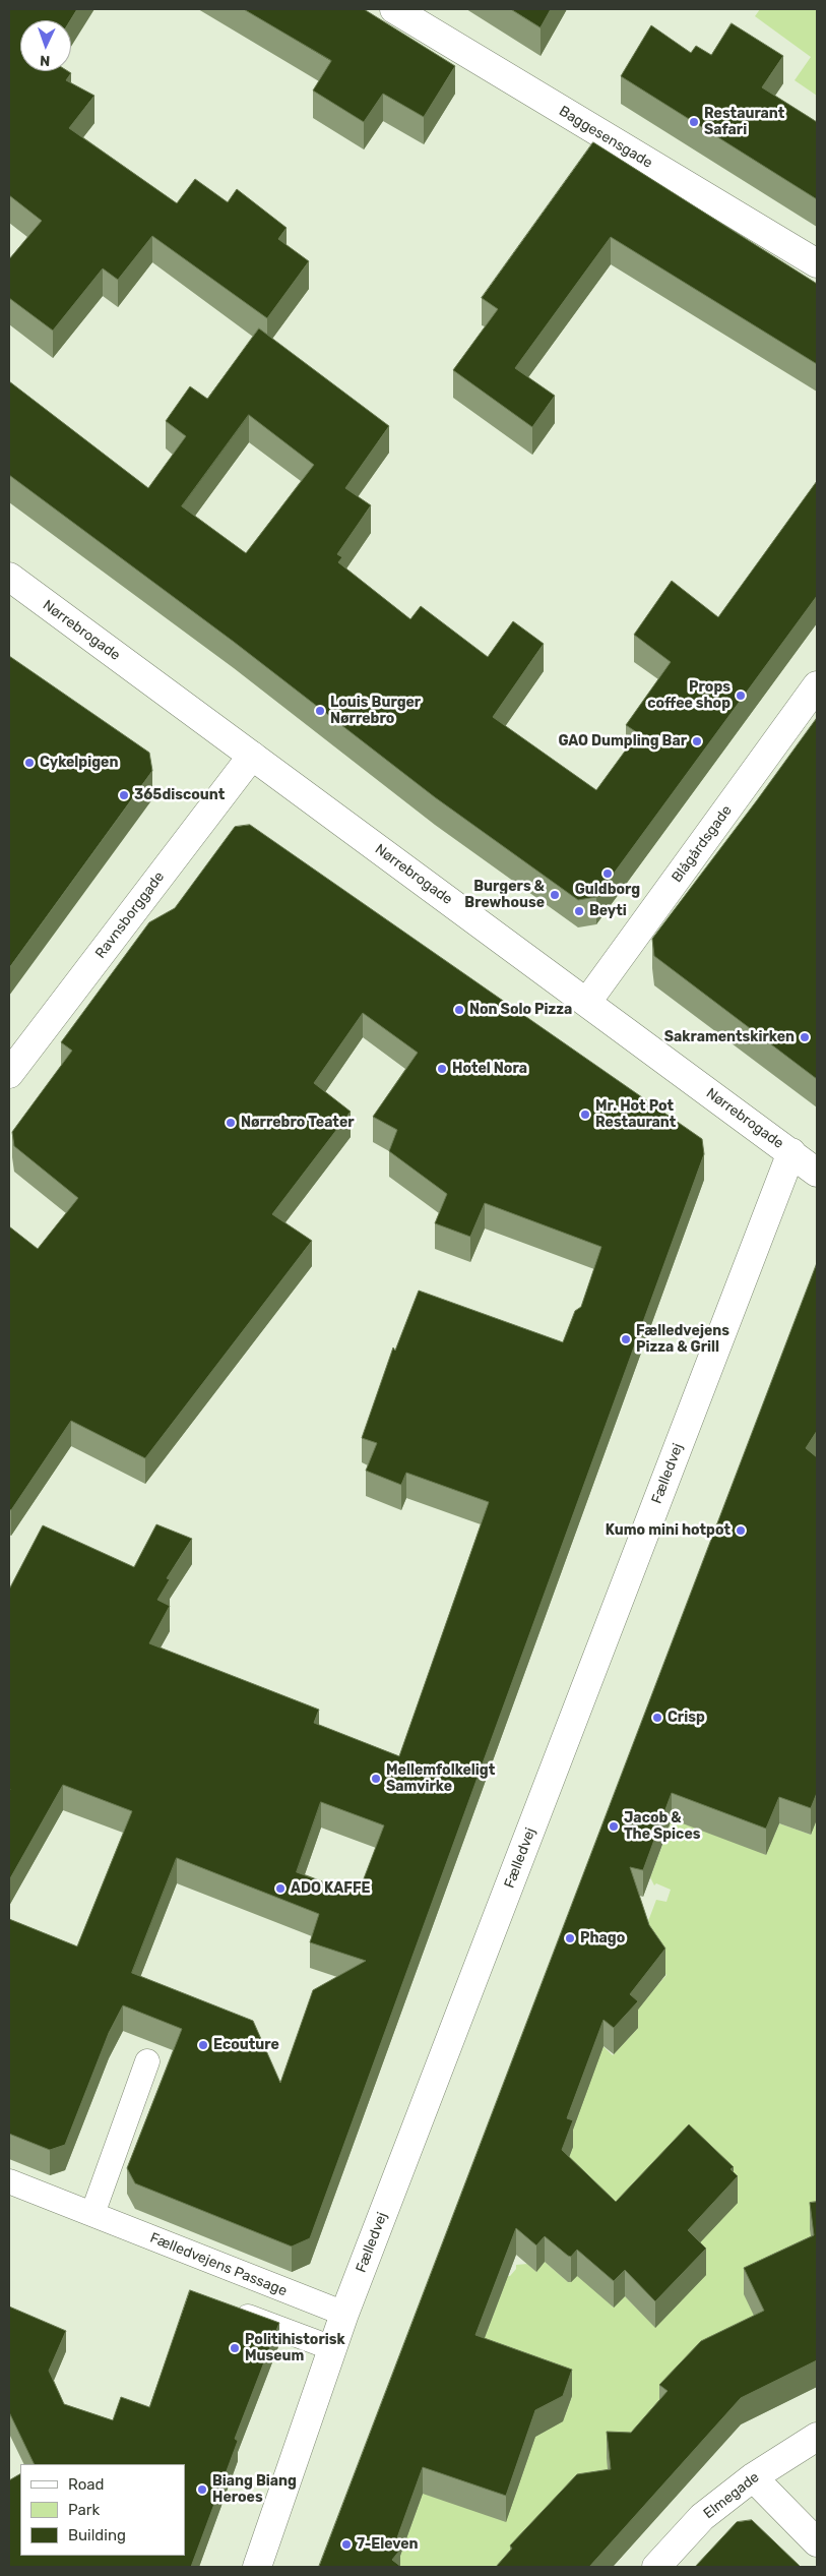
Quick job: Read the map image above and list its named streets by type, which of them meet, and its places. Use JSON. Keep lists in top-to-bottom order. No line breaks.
{"streets":{"street":["Baggesensgade","Nørrebrogade","Blågårdsgade","Ravnsborggade","Fælledvej","Elmegade"],"lane":["Fælledvejens Passage"]},"crossings":[["Nørrebrogade","Blågårdsgade"],["Nørrebrogade","Ravnsborggade"],["Nørrebrogade","Fælledvej"],["Fælledvej","Fælledvejens Passage"]],"places":["Restaurant Safari","Props coffee shop","Louis Burger Nørrebro","GAO Dumpling Bar","Cykelpigen","365discount","Guldborg","Burgers & Brewhouse","Beyti","Non Solo Pizza","Sakramentskirken","Hotel Nora","Mr. Hot Pot Restaurant","Nørrebro Teater","Fælledvejens Pizza & Grill","Kumo mini hotpot","Crisp","Mellemfolkeligt Samvirke","Jacob & The Spices","ADO KAFFE","Phago","Ecouture","Politihistorisk Museum","Biang Biang Heroes","7-Eleven"],"legend":["Road","Park","Building"],"north":"bottom"}
